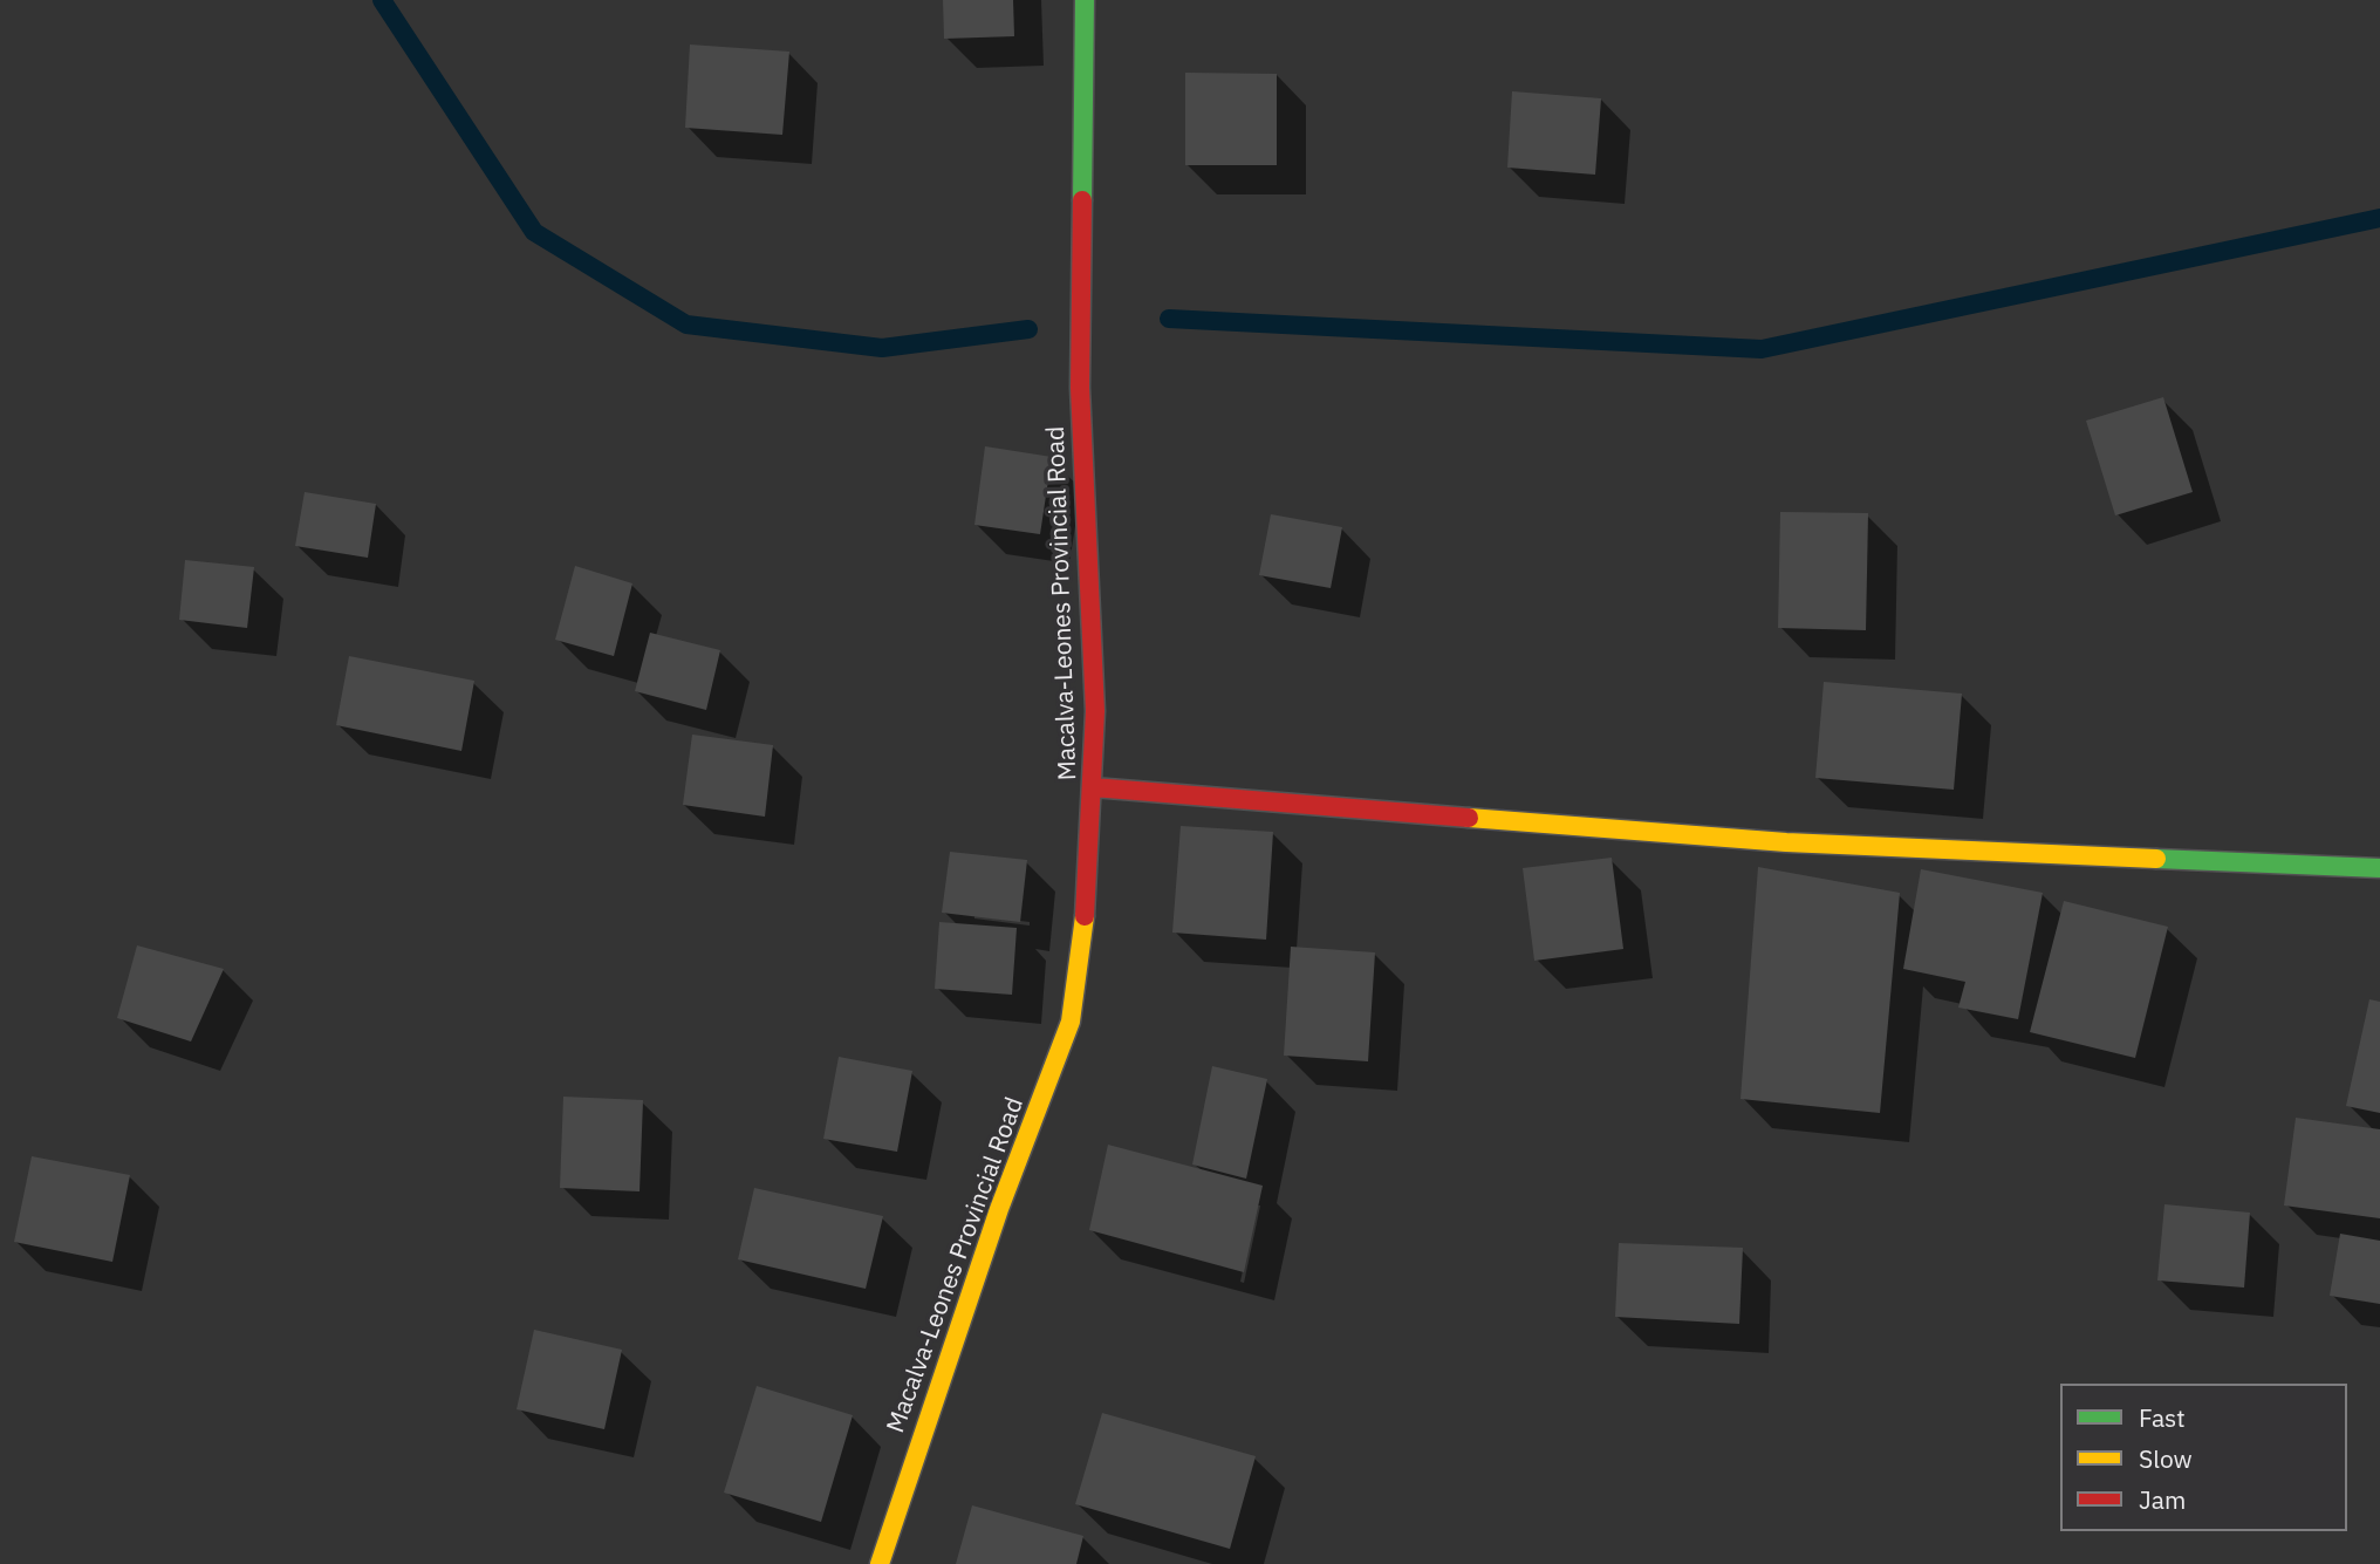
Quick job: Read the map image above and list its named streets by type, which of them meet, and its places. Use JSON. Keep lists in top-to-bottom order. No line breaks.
{"streets":{"street":["Macalva-Leones Provincial Road"]},"legend":["Fast","Slow","Jam"]}
